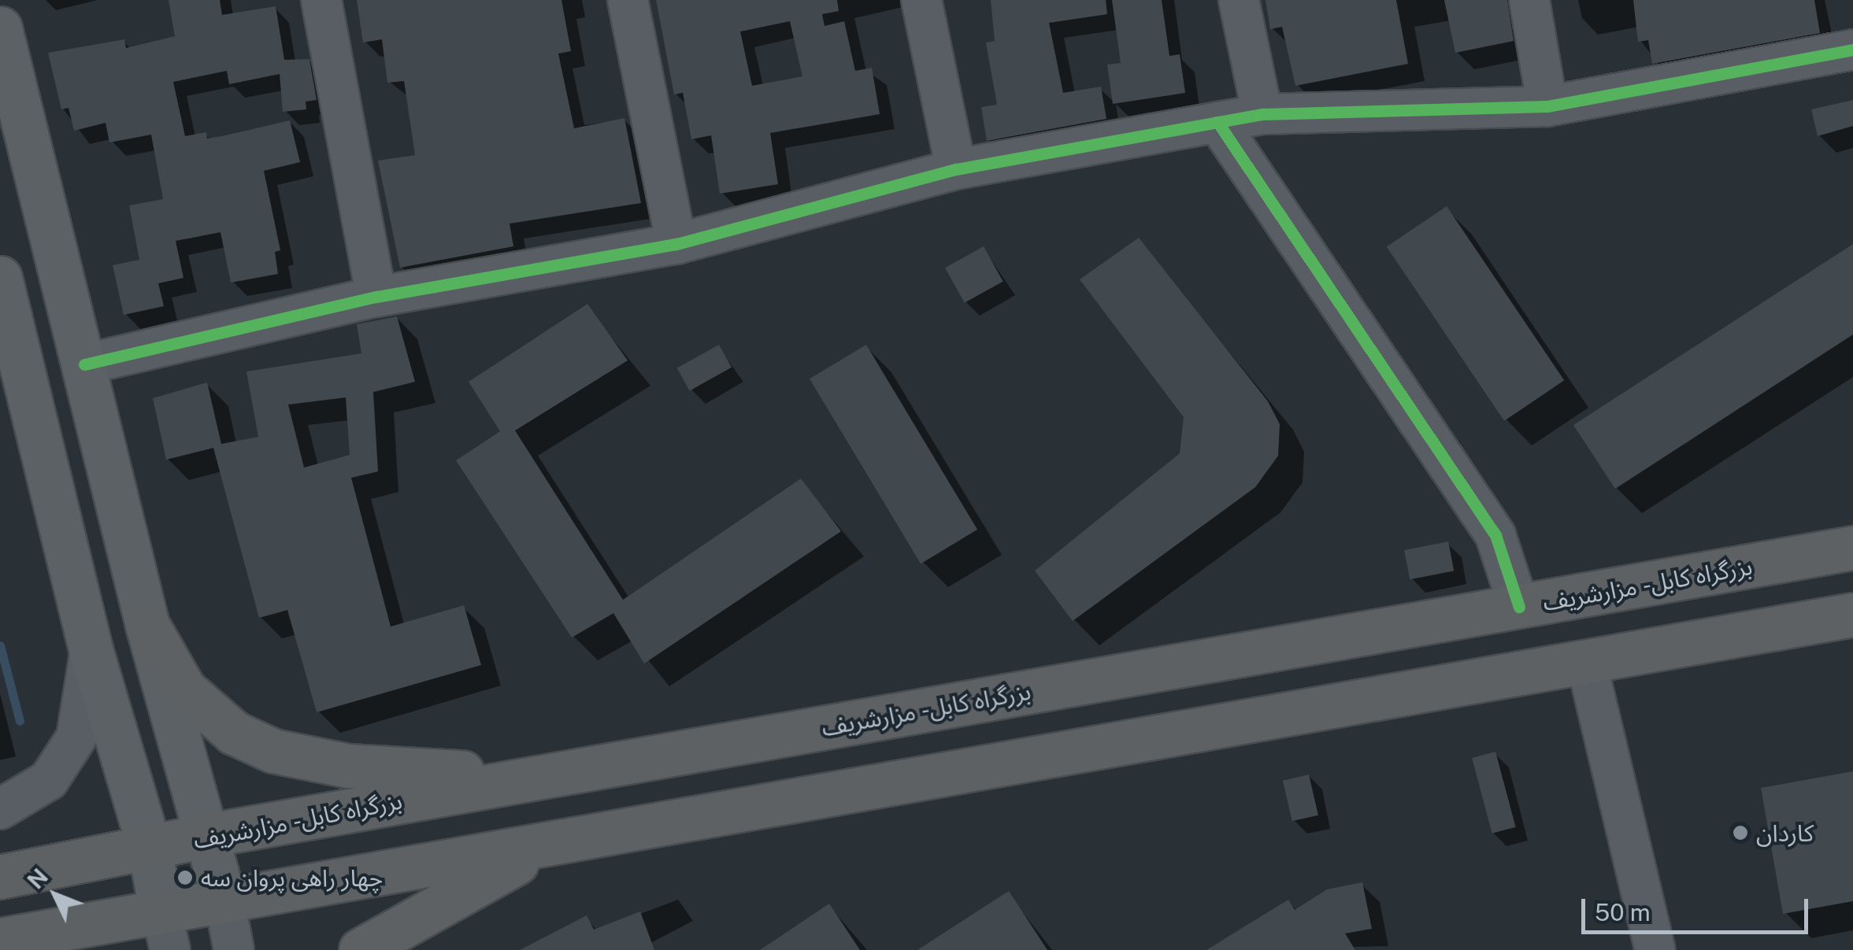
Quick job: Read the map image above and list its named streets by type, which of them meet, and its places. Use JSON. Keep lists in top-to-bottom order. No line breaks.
{"streets":{"highway":["بزرگراه کابل - مزارشریف"]},"places":["کاردان","چهار راهی پروان سه"],"scale_bar":"50 m","north":"top left"}
